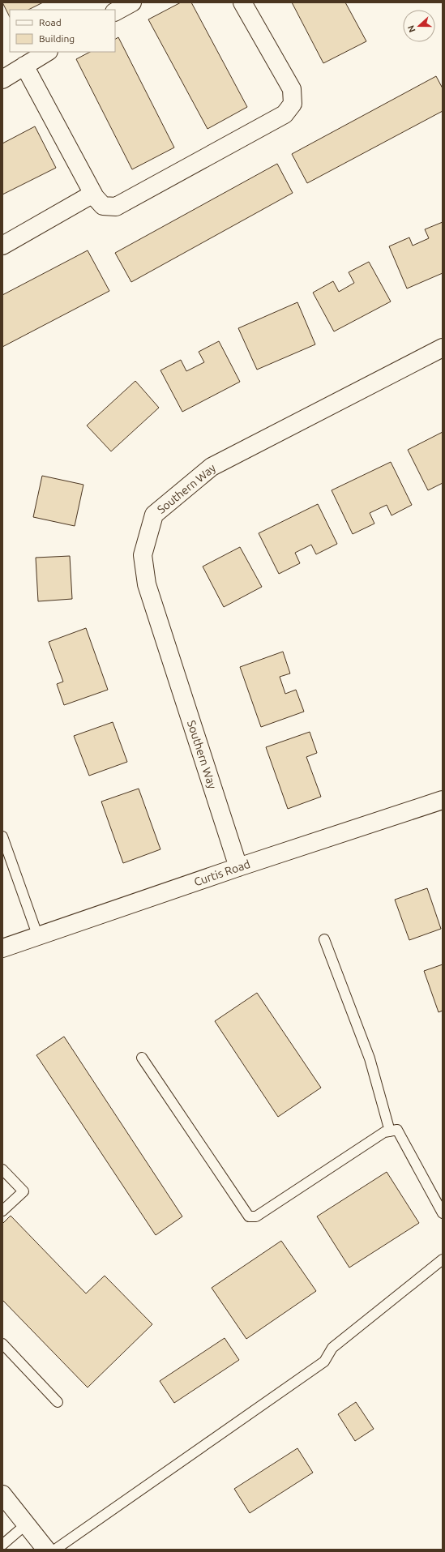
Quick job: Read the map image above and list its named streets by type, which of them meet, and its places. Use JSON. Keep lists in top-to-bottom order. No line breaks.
{"streets":{"street":["Southern Way","Curtis Road"]},"crossings":[["Southern Way","Curtis Road"]],"legend":["Road","Building"],"north":"left"}
